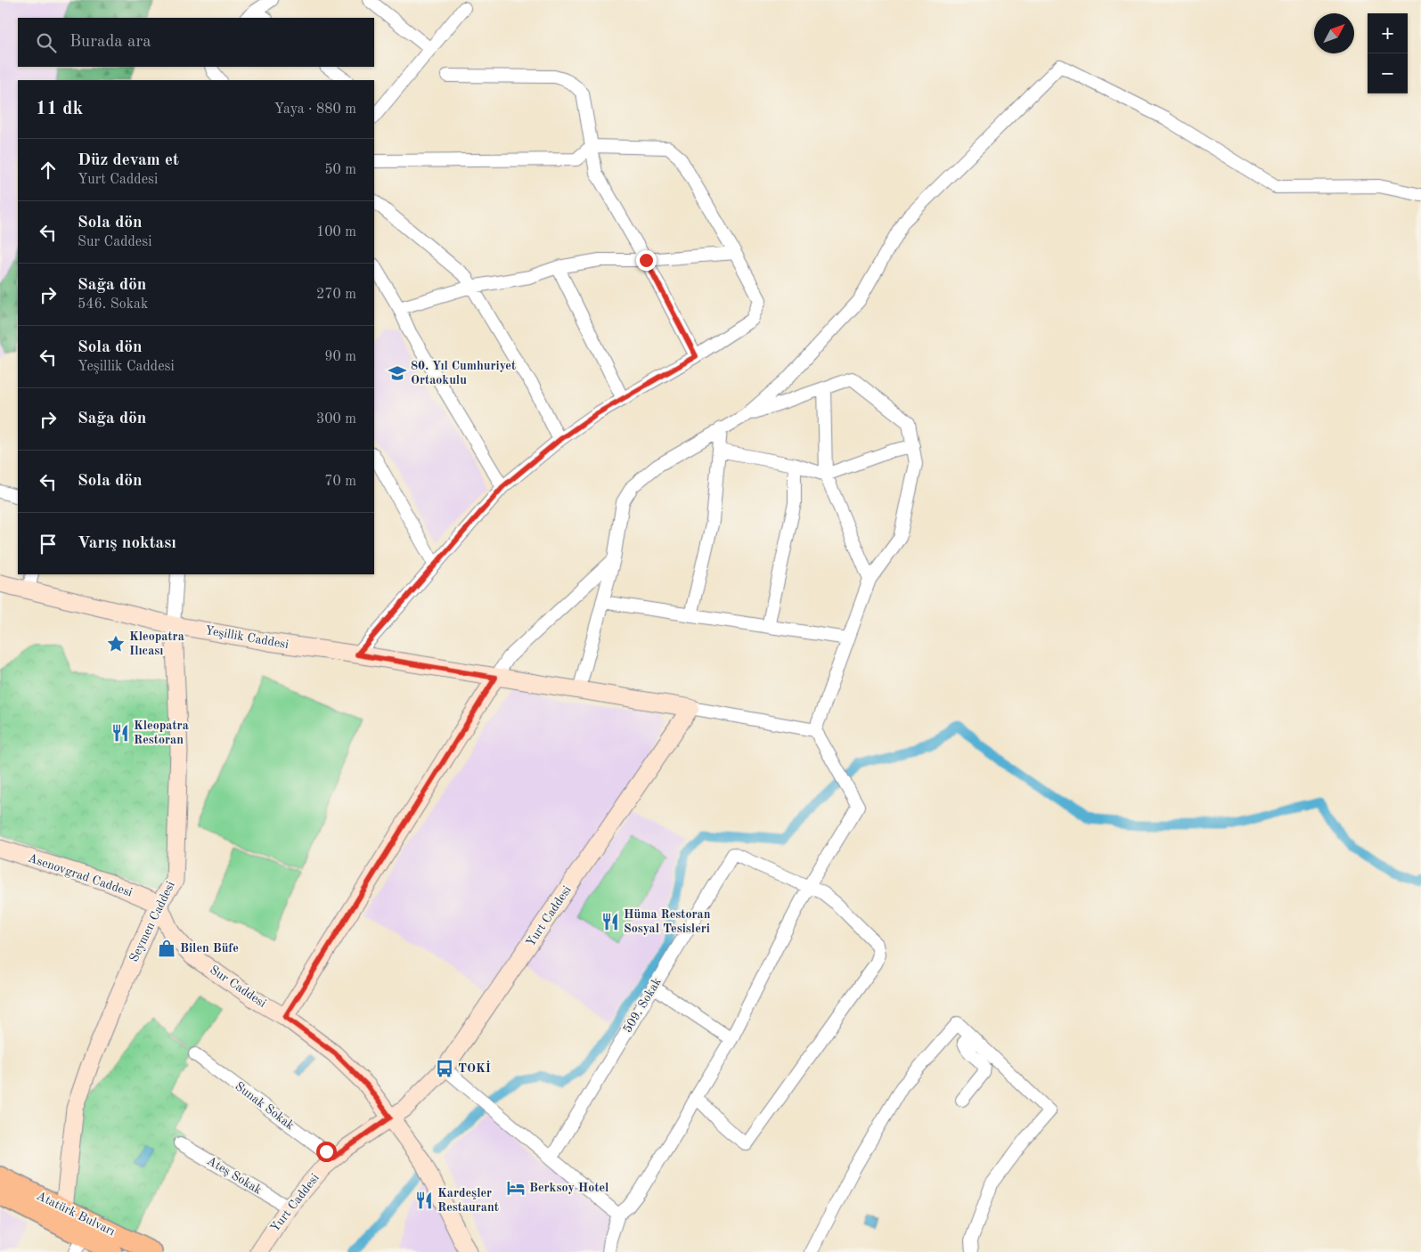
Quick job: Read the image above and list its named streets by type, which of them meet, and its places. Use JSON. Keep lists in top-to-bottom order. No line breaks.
{"streets":{"main road":["Yeşillik Caddesi","Asenovgrad Caddesi","Yurt Caddesi","Seymen Caddesi","Sur Caddesi","Atatürk Bulvarı"],"street":["509. Sokak","Sunak Sokak","Ateş Sokak"]},"crossings":[["Yeşillik Caddesi","Seymen Caddesi"],["Asenovgrad Caddesi","Seymen Caddesi"],["Asenovgrad Caddesi","Sur Caddesi"],["Yurt Caddesi","Sur Caddesi"],["Yurt Caddesi","Sunak Sokak"],["Yurt Caddesi","Ateş Sokak"],["Seymen Caddesi","Sur Caddesi"],["Seymen Caddesi","Atatürk Bulvarı"]],"places":{"school or university":["80. Yıl Cumhuriyet Ortaokulu"],"place":["Kleopatra Ilıcası"],"restaurant":["Kleopatra Restoran","Hüma Restoran Sosyal Tesisleri","Kardeşler Restaurant"],"shop":["Bilen Büfe"],"bus stop":["TOKİ"],"hotel":["Berksoy Hotel"]},"north":"top right","page":{"map_buttons":["+","−"],"search":"Burada ara","heading":["11 dk","Yaya · 880 m"],"list":[["Düz devam et","Yurt Caddesi","50 m"],["Sola dön","Sur Caddesi","100 m"],["Sağa dön","546. Sokak","270 m"],["Sola dön","Yeşillik Caddesi","90 m"],["Sağa dön","300 m"],["Sola dön","70 m"],"Varış noktası"]}}
